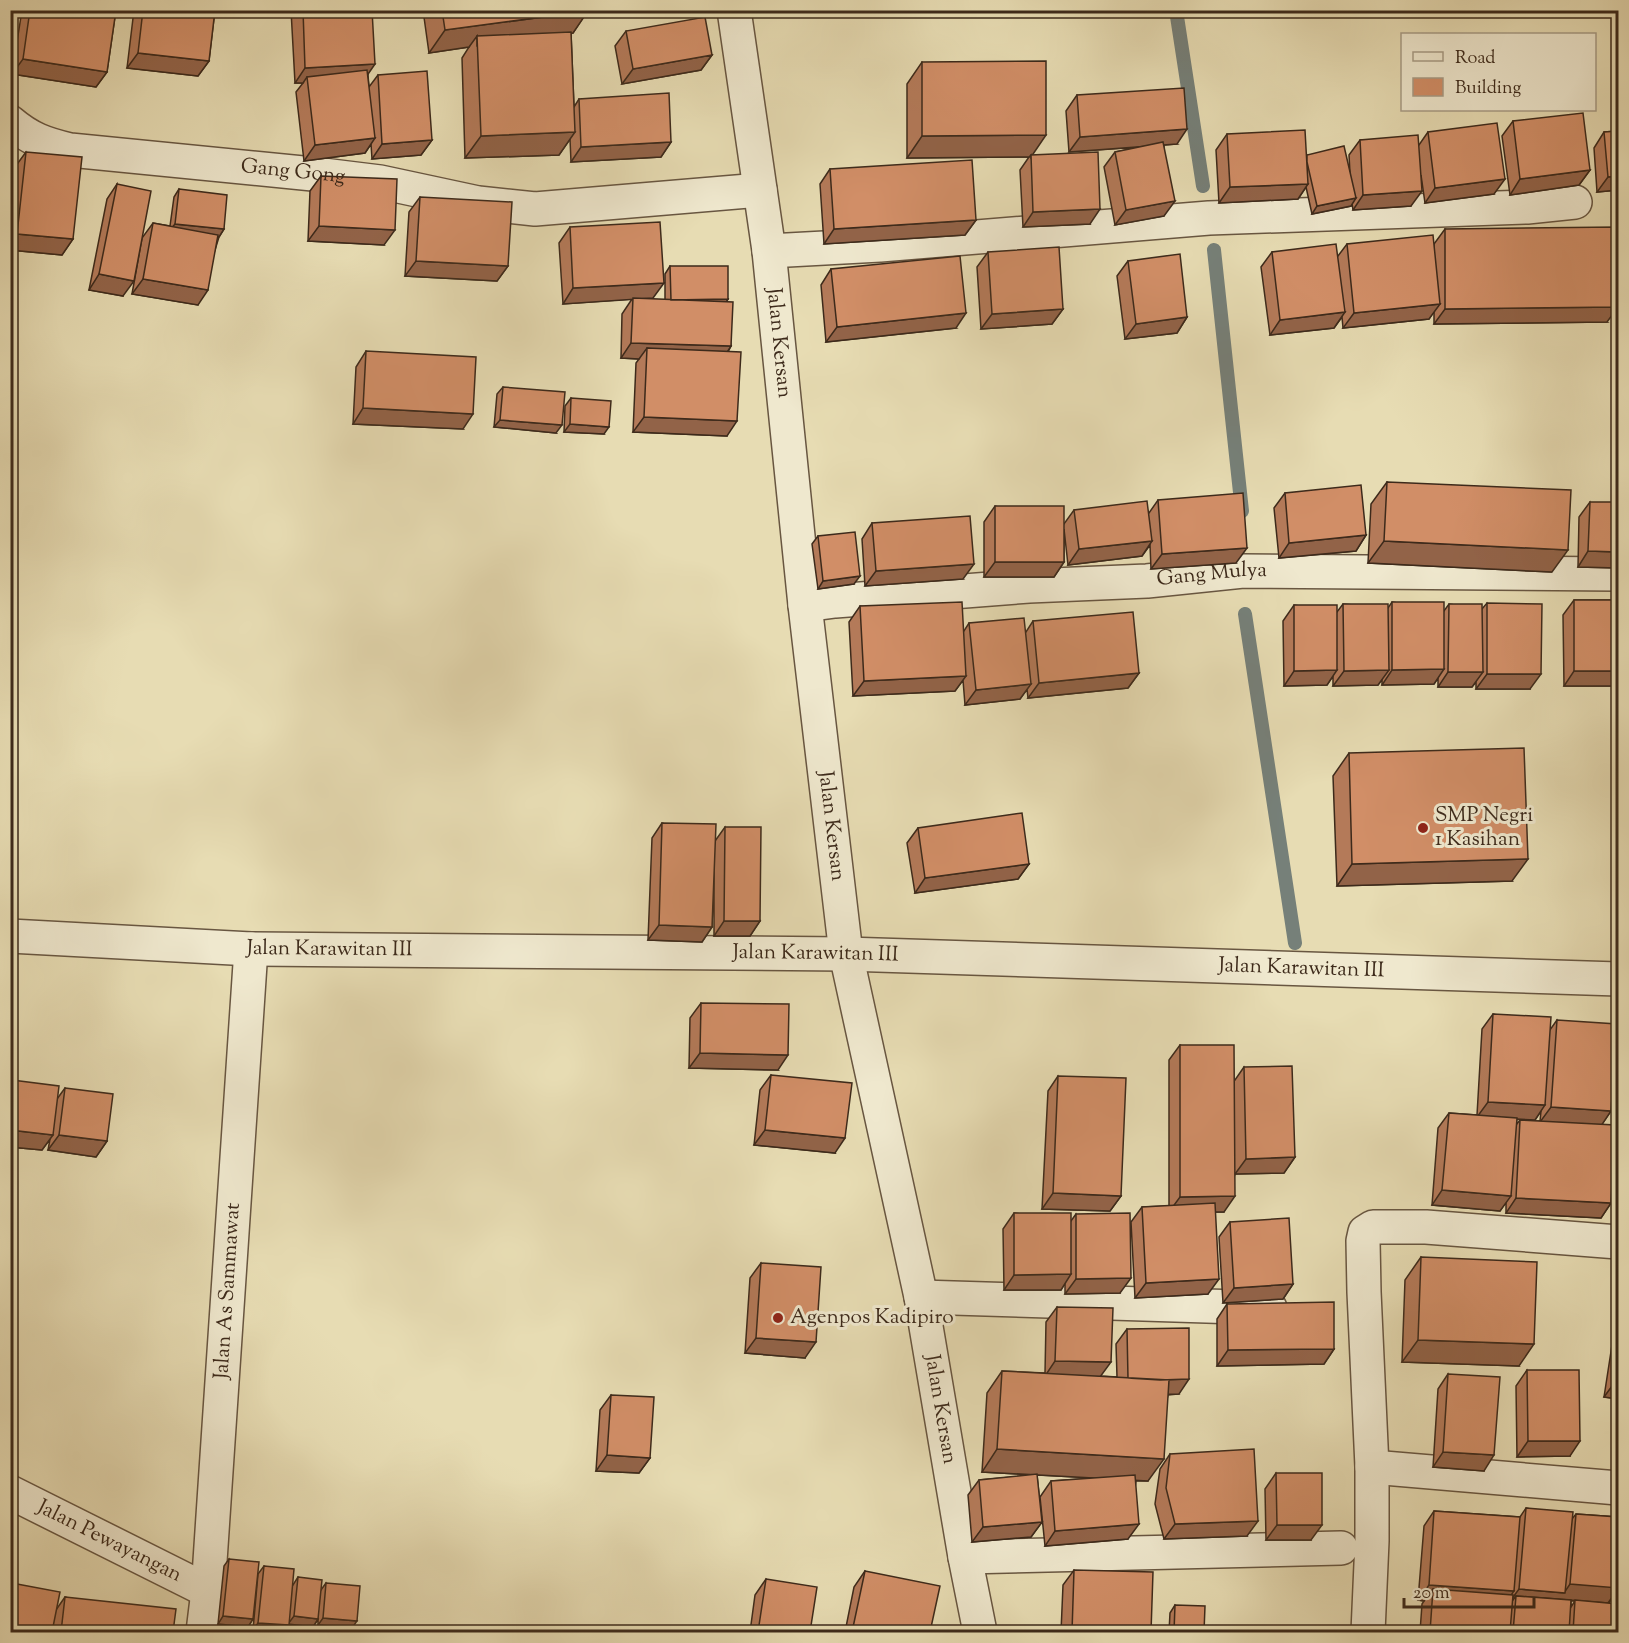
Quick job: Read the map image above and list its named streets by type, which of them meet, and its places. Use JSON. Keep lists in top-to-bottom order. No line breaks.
{"streets":{"street":["Gang Gong","Jalan Kersan","Gang Mulya","Jalan Karawitan III","Jalan As Sammawat","Jalan Pewayangan"]},"crossings":[["Gang Gong","Jalan Kersan"],["Jalan Kersan","Gang Mulya"],["Jalan Kersan","Jalan Karawitan III"],["Jalan Karawitan III","Jalan As Sammawat"],["Jalan As Sammawat","Jalan Pewayangan"]],"places":["SMP Negri 1 Kasihan","Agenpos Kadipiro"],"legend":["Road","Building"],"scale_bar":"20 m"}
